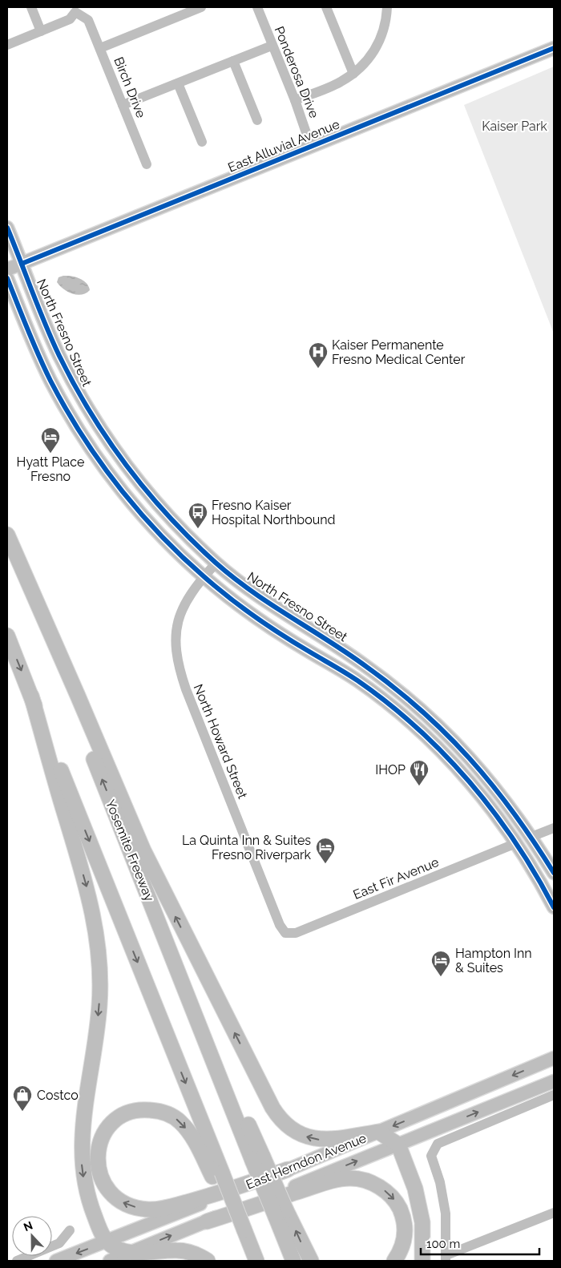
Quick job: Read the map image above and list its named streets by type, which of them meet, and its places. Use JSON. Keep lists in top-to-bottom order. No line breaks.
{"streets":{"highway":["Yosemite Freeway"],"main road":["East Alluvial Avenue","North Fresno Street","East Herndon Avenue"],"street":["Ponderosa Drive","Birch Drive","North Howard Street","East Fir Avenue"]},"crossings":[["Ponderosa Drive","East Alluvial Avenue"],["East Alluvial Avenue","North Fresno Street"],["North Fresno Street","North Howard Street"],["North Howard Street","East Fir Avenue"]],"parks":["Kaiser Park"],"places":{"hospital":["Kaiser Permanente Fresno Medical Center"],"hotel":["Hyatt Place Fresno","La Quinta Inn & Suites Fresno Riverpark","Hampton Inn & Suites"],"bus stop":["Fresno Kaiser Hospital Northbound"],"restaurant":["IHOP"],"shop":["Costco"]},"scale_bar":"100 m","north":"top"}
